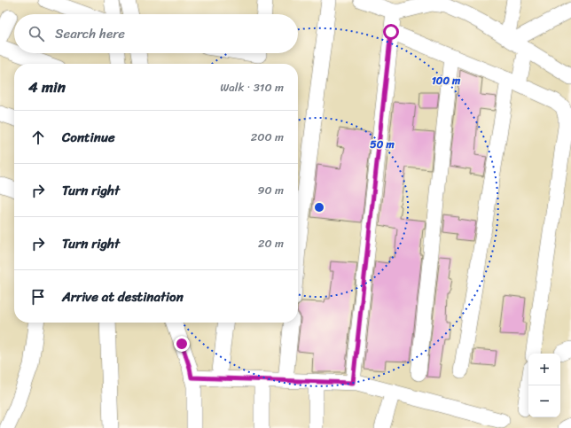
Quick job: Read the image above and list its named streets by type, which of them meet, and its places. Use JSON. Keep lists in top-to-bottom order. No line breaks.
{"page":{"search":"Search here","heading":["4 min","Walk · 310 m"],"list":[["Continue","200 m"],["Turn right","90 m"],["Turn right","20 m"],"Arrive at destination"],"map_buttons":["+","−"]},"rings":["100 m","50 m"]}
